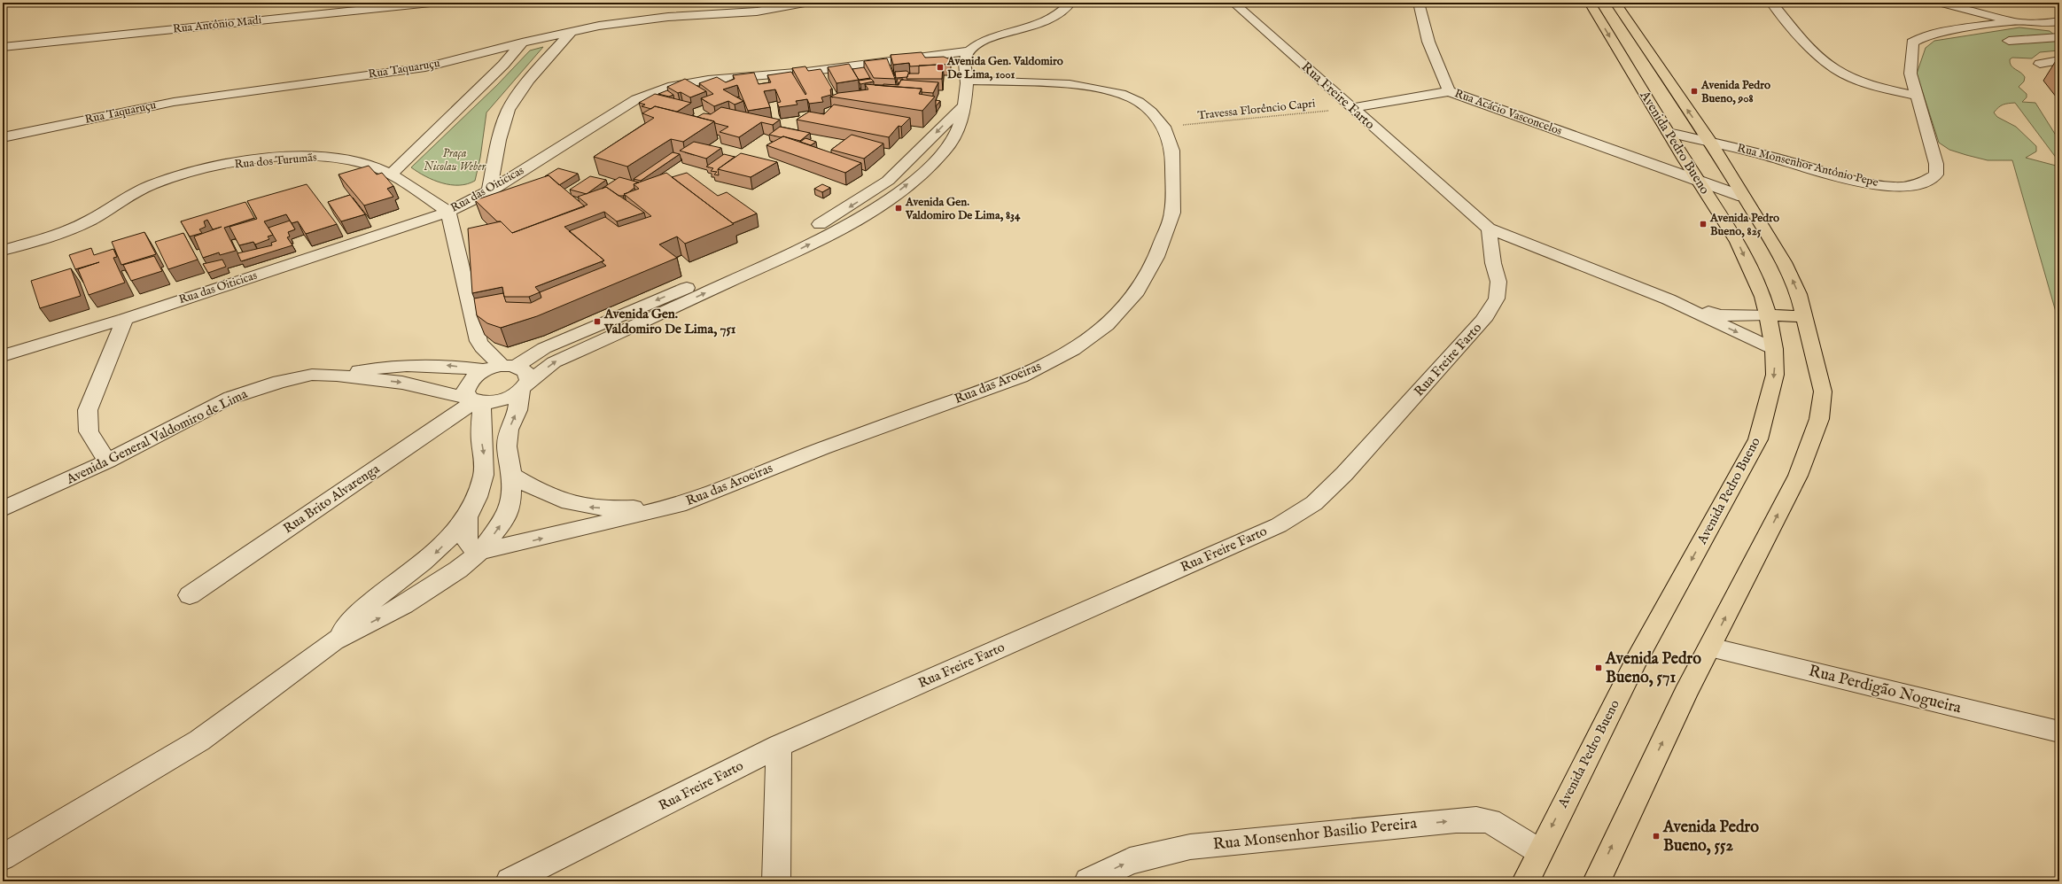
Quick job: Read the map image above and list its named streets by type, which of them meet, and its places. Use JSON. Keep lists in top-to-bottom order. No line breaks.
{"streets":{"main road":["Avenida Pedro Bueno"],"street":["Rua Antônio Madi","Rua Taquaruçu","Rua Freire Farto","Rua Acácio Vasconcelos","Rua dos Turumãs","Rua Monsenhor Antônio Pepe","Rua das Oiticicas","Rua das Aroeiras","Avenida General Valdomiro de Lima","Rua Brito Alvarenga","Rua Perdigão Nogueira","Rua Monsenhor Basilio Pereira"],"path":["Travessa Florêncio Capri"]},"crossings":[["Rua Freire Farto","Travessa Florêncio Capri"],["Travessa Florêncio Capri","Rua das Aroeiras"],["Rua Acácio Vasconcelos","Avenida Pedro Bueno"],["Avenida Pedro Bueno","Rua Monsenhor Antônio Pepe"],["Avenida Pedro Bueno","Rua Perdigão Nogueira"],["Avenida Pedro Bueno","Rua Monsenhor Basilio Pereira"],["Rua dos Turumãs","Rua das Oiticicas"],["Avenida General Valdomiro de Lima","Rua Brito Alvarenga"]],"one_way":["Rua Monsenhor Basilio Pereira"],"parks":["Praça Nicolau Weber"],"places":{"transit":["Avenida Gen. Valdomiro De Lima, 1001","Avenida Pedro Bueno, 908","Avenida Gen. Valdomiro De Lima, 834","Avenida Pedro Bueno, 825","Avenida Gen. Valdomiro De Lima, 751","Avenida Pedro Bueno, 571","Avenida Pedro Bueno, 552"]}}
